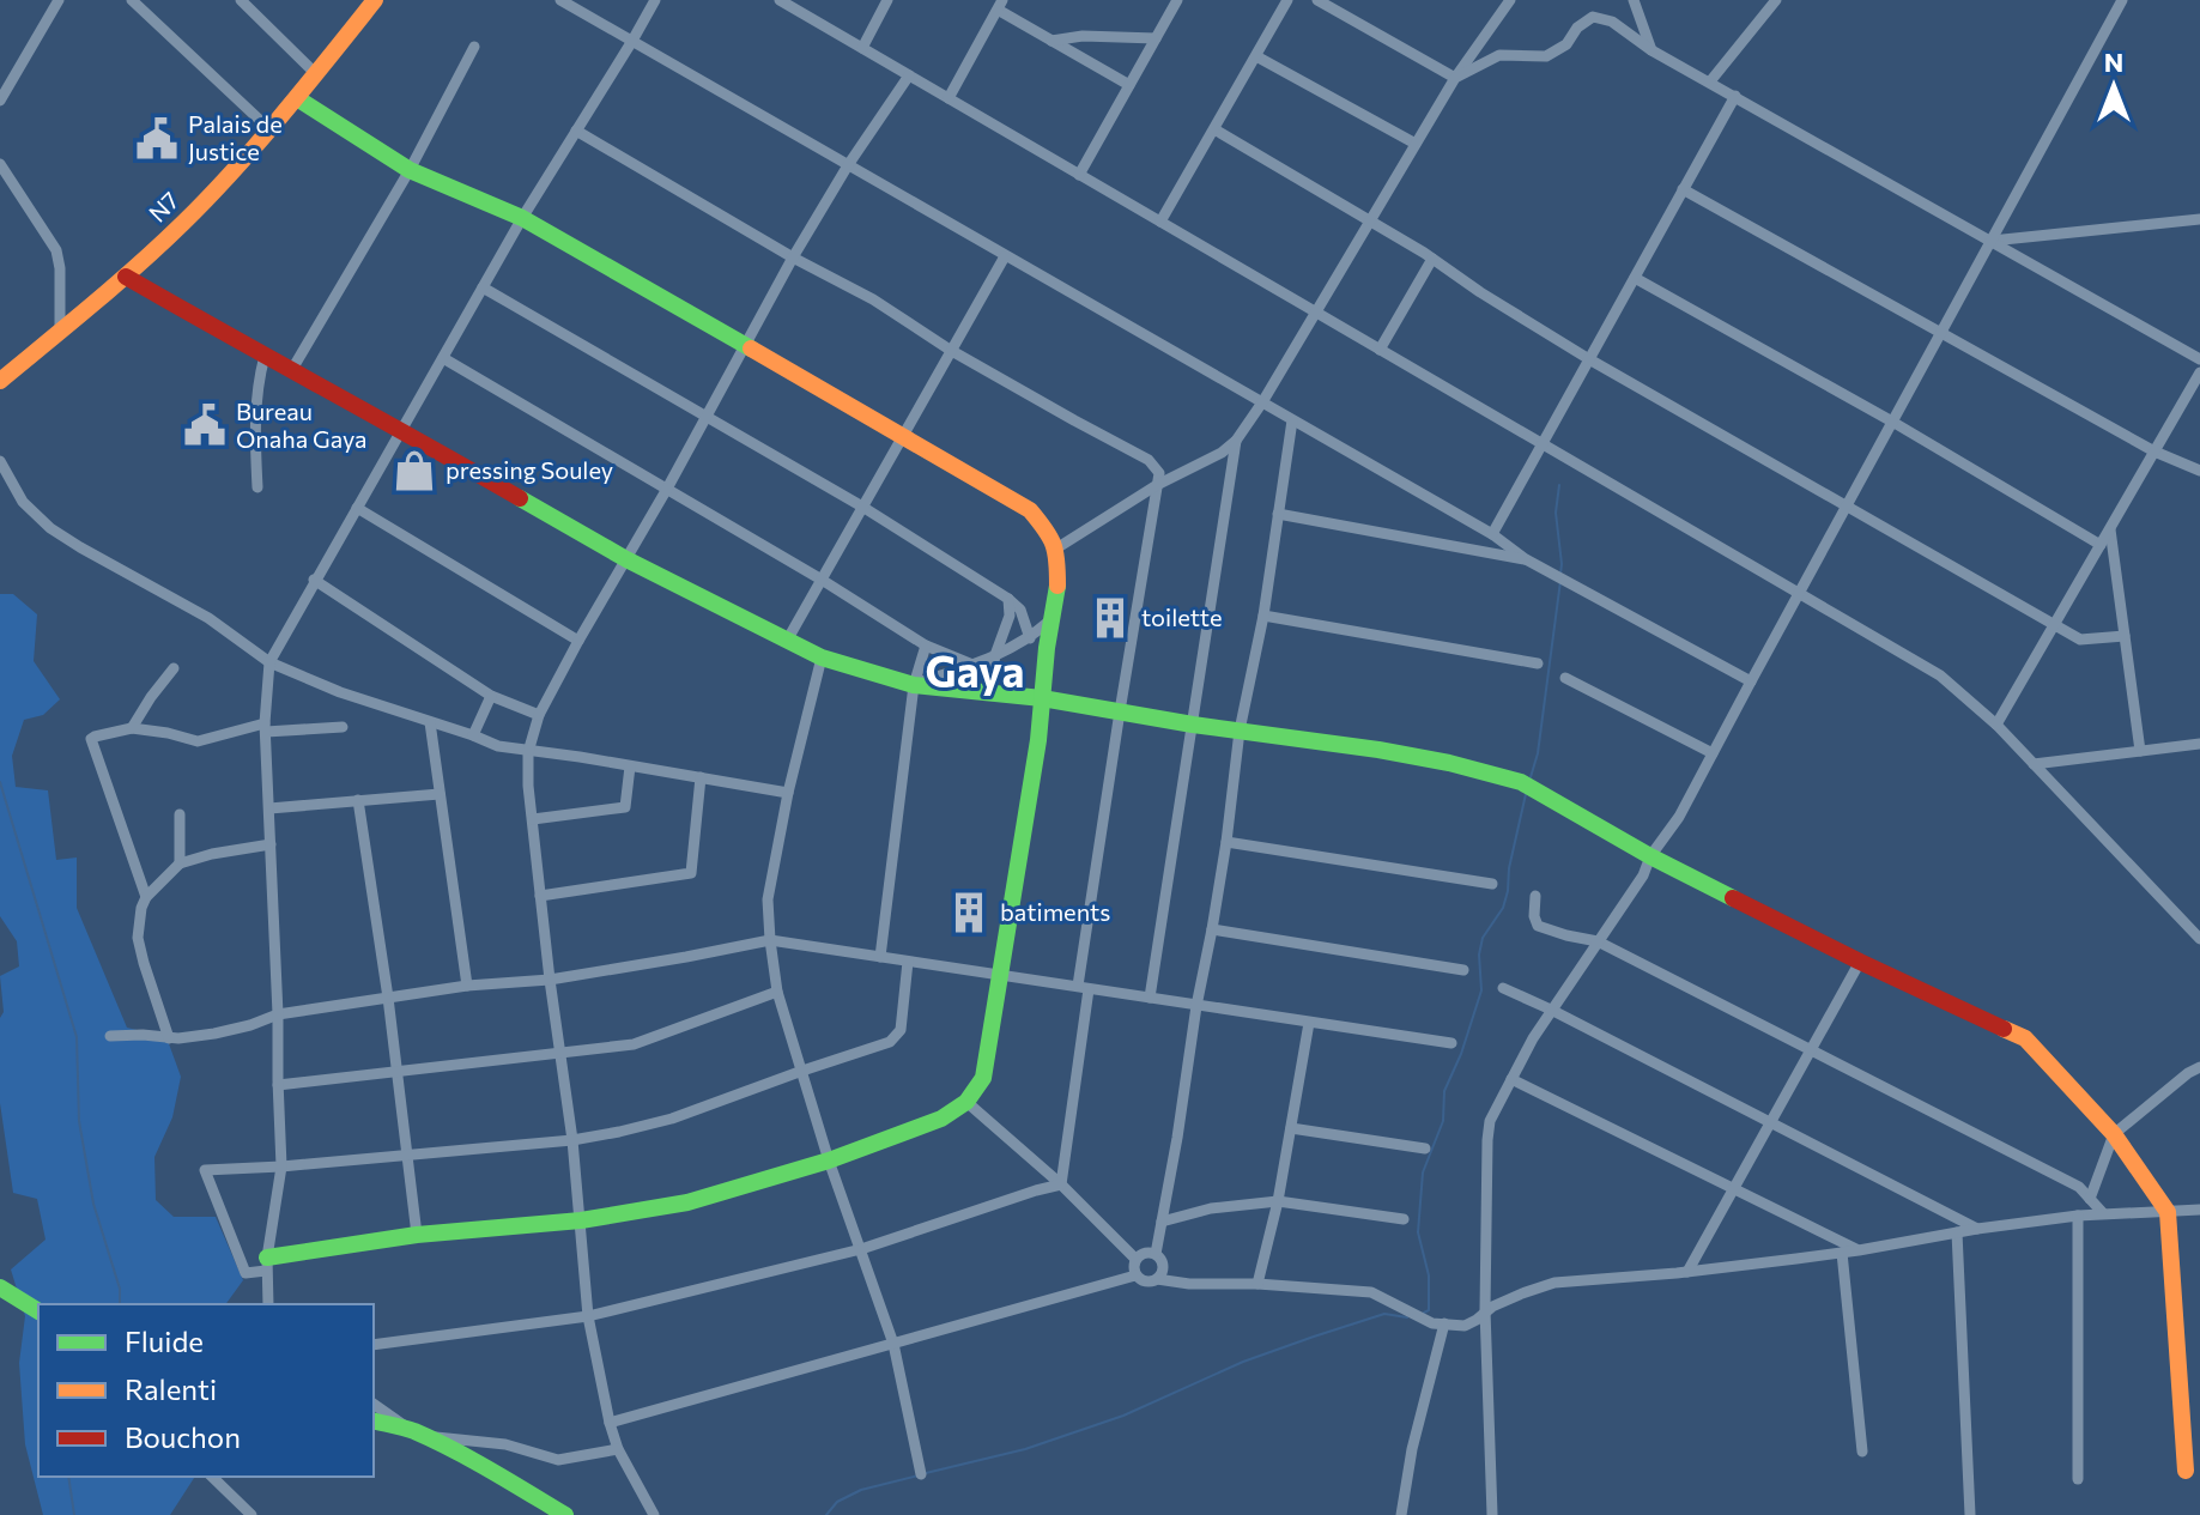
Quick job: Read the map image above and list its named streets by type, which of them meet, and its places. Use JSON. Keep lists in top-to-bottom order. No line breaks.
{"streets":{"street":["N7"]},"districts":["Gaya"],"places":{"public building":["Palais de Justice","Bureau Onaha Gaya"],"shop":["pressing Souley"],"building":["toilette","batiments"]},"legend":["Fluide","Ralenti","Bouchon"],"north":"top"}
